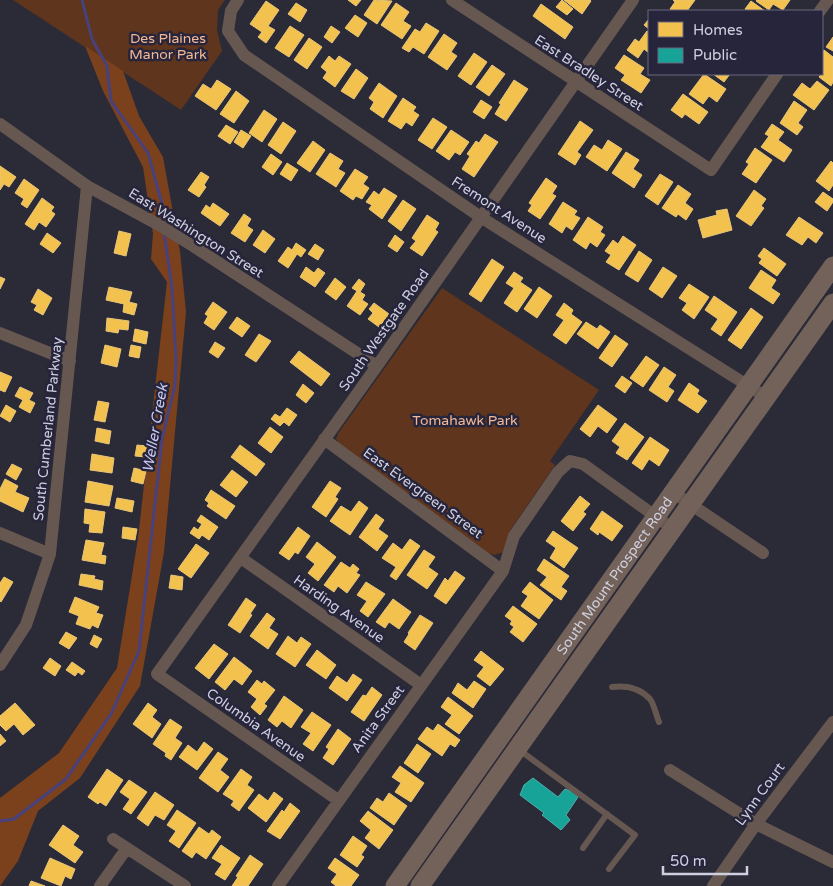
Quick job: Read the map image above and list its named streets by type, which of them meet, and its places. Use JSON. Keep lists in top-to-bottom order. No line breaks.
{"streets":{"main road":["South Mount Prospect Road"],"street":["East Bradley Street","Fremont Avenue","East Washington Street","South Westgate Road","South Cumberland Parkway","East Evergreen Street","Harding Avenue","Anita Street","Columbia Avenue","Lynn Court"]},"crossings":[["East Bradley Street","South Westgate Road"],["Fremont Avenue","South Westgate Road"],["Fremont Avenue","South Mount Prospect Road"],["East Washington Street","South Westgate Road"],["East Washington Street","South Cumberland Parkway"],["South Westgate Road","East Evergreen Street"],["South Westgate Road","Harding Avenue"],["South Westgate Road","Columbia Avenue"],["East Evergreen Street","Anita Street"],["Harding Avenue","Anita Street"],["Anita Street","Columbia Avenue"]],"water":["Weller Creek"],"parks":["Des Plaines Manor Park","Tomahawk Park"],"legend":["Homes","Public"],"scale_bar":"50 m"}
